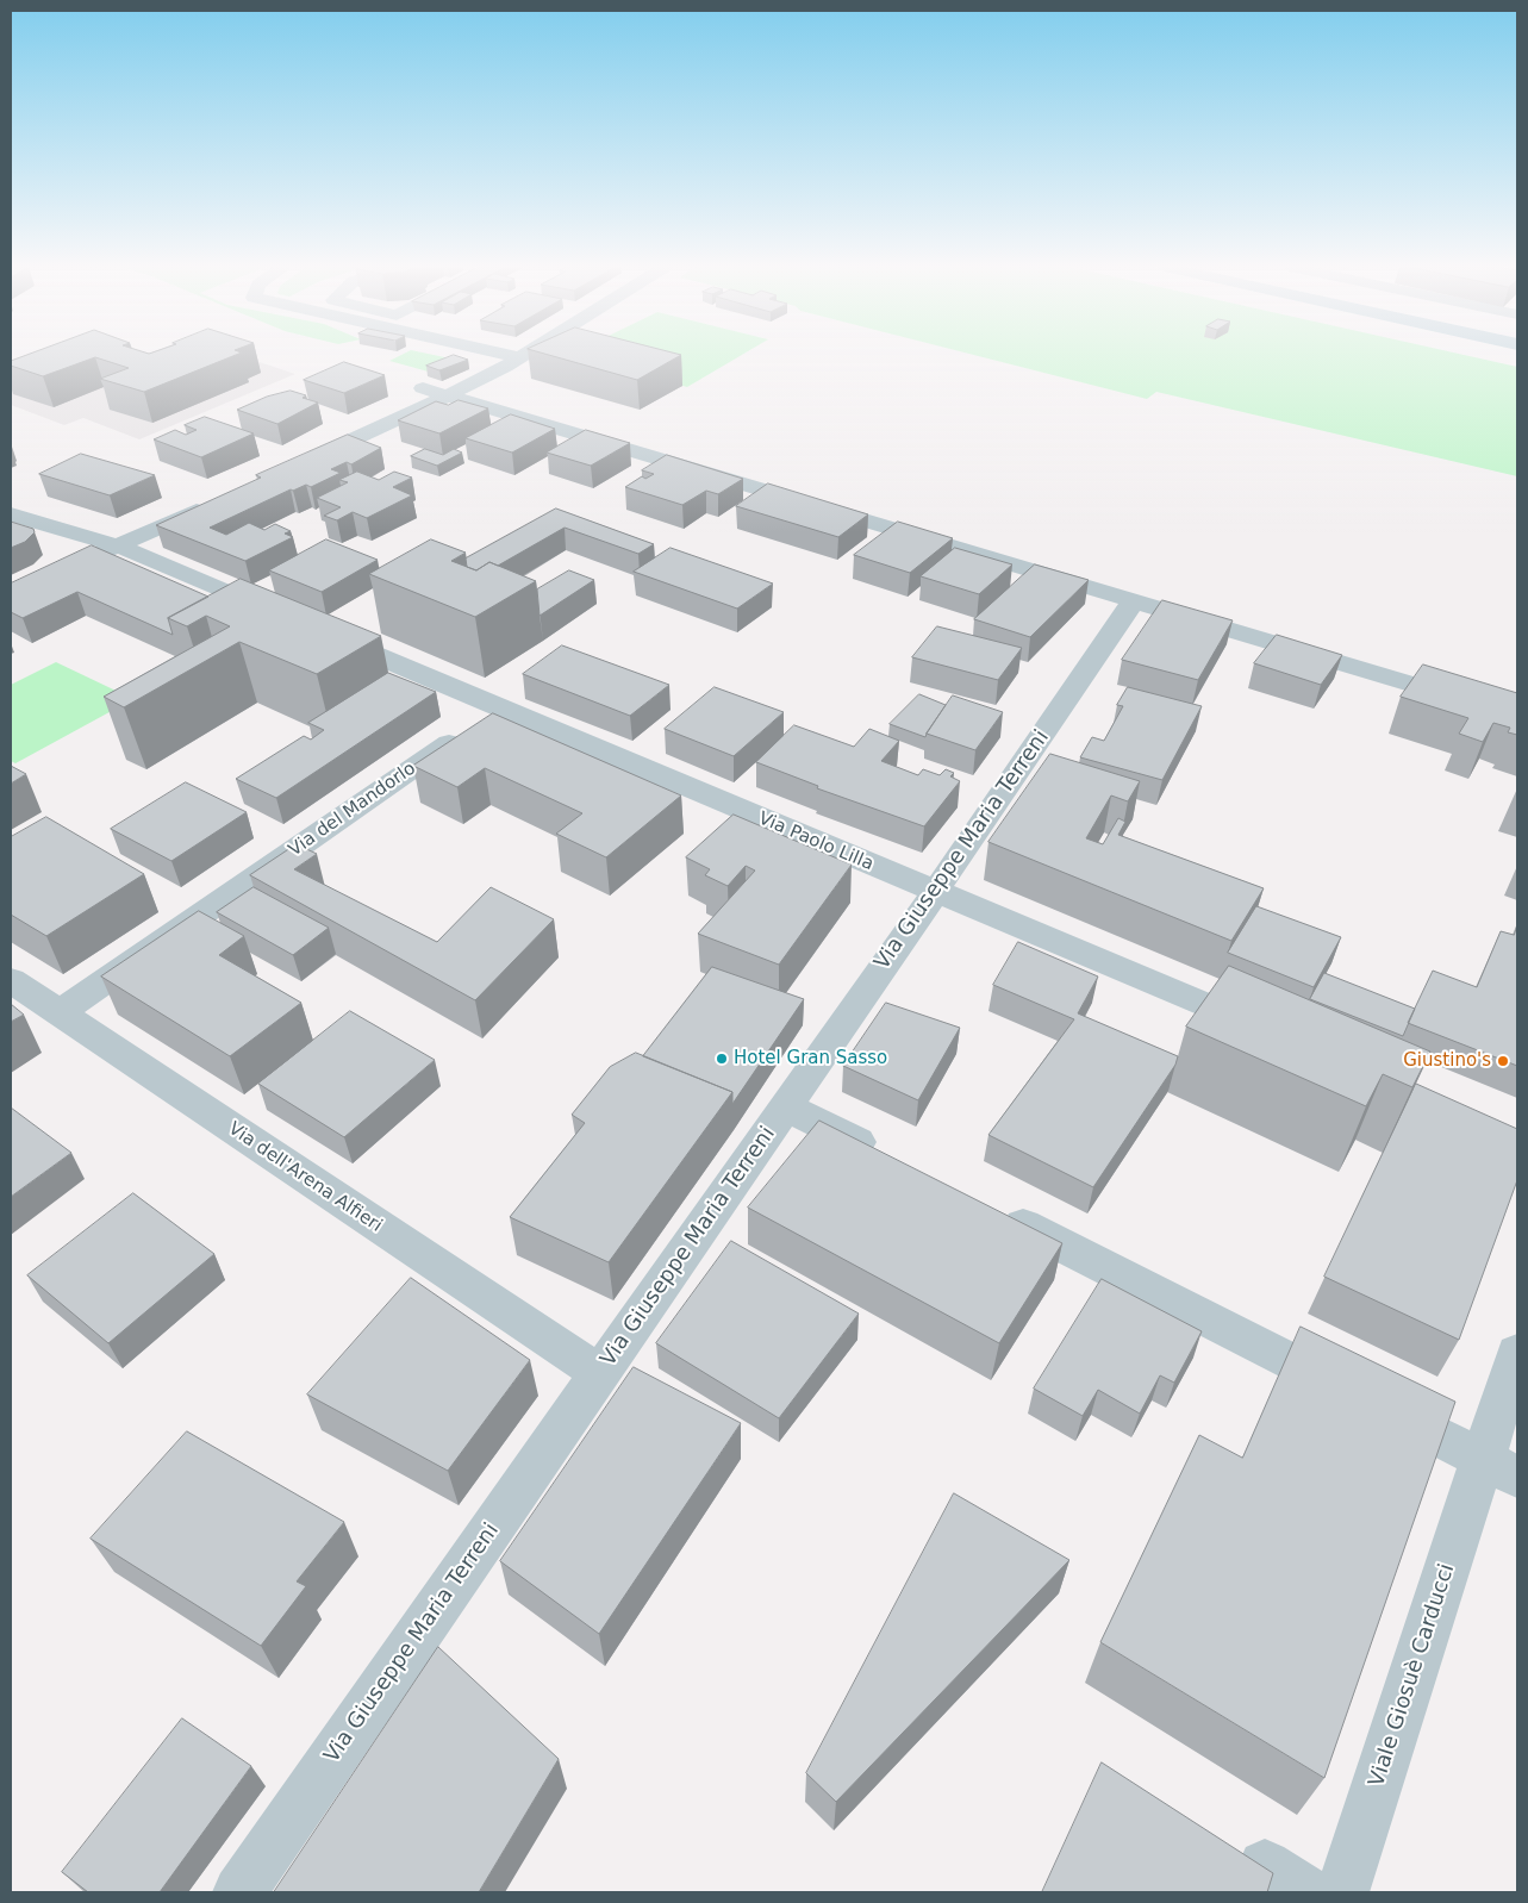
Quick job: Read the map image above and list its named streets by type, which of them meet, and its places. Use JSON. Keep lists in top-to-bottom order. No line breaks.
{"streets":{"street":["Via del Mandorlo","Via Paolo Lilla","Via Giuseppe Maria Terreni","Via dell'Arena Alfieri","Viale Giosuè Carducci"]},"crossings":[["Via del Mandorlo","Via Paolo Lilla"],["Via del Mandorlo","Via dell'Arena Alfieri"],["Via Paolo Lilla","Via Giuseppe Maria Terreni"],["Via Giuseppe Maria Terreni","Via dell'Arena Alfieri"]],"places":["Hotel Gran Sasso","Giustino's"]}
